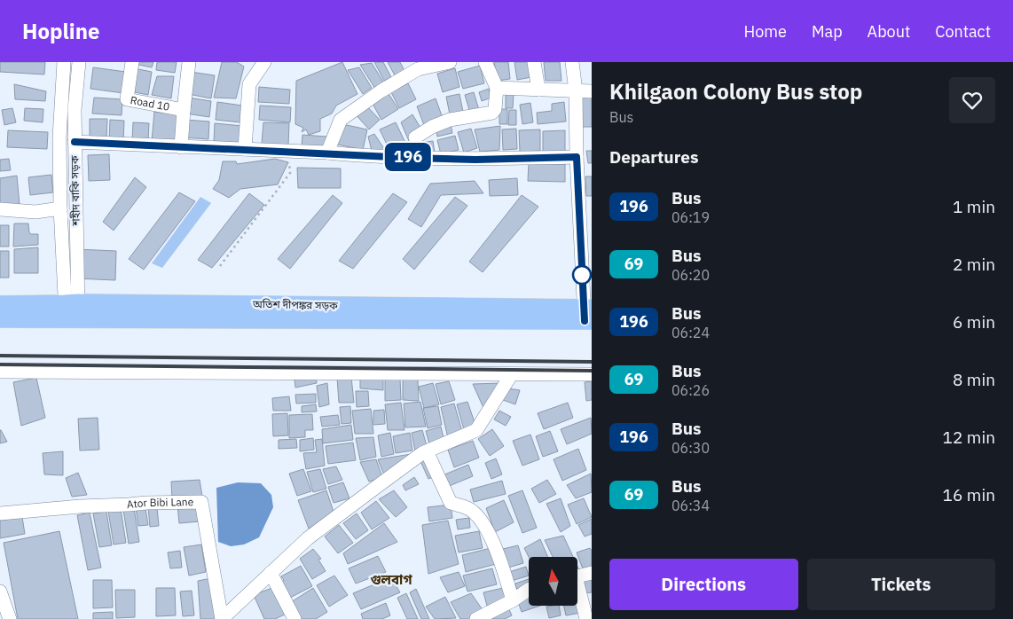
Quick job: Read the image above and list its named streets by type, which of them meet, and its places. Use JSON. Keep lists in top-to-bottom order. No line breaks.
{"streets":{"main road":["অতিশ দীপঙ্কর সড়ক"],"street":["Road 10","শহীদ বাকি সড়ক","Ator Bibi Lane"]},"crossings":[["শহীদ বাকি সড়ক","অতিশ দীপঙ্কর সড়ক"]],"districts":["গুলবাগ"],"lines":["bus line 196"],"north":"top","page":{"header":"Hopline","nav":["Home","Map","About","Contact"],"on_map":"196","heading":[["Khilgaon Colony Bus stop","Bus"],"Departures"],"list":[{"mark":"196","name":"Bus","note":"06:19","value":"1 min"},{"mark":"69","name":"Bus","note":"06:20","value":"2 min"},{"mark":"196","name":"Bus","note":"06:24","value":"6 min"},{"mark":"69","name":"Bus","note":"06:26","value":"8 min"},{"mark":"196","name":"Bus","note":"06:30","value":"12 min"},{"mark":"69","name":"Bus","note":"06:34","value":"16 min"}],"buttons":["Directions","Tickets"]}}
